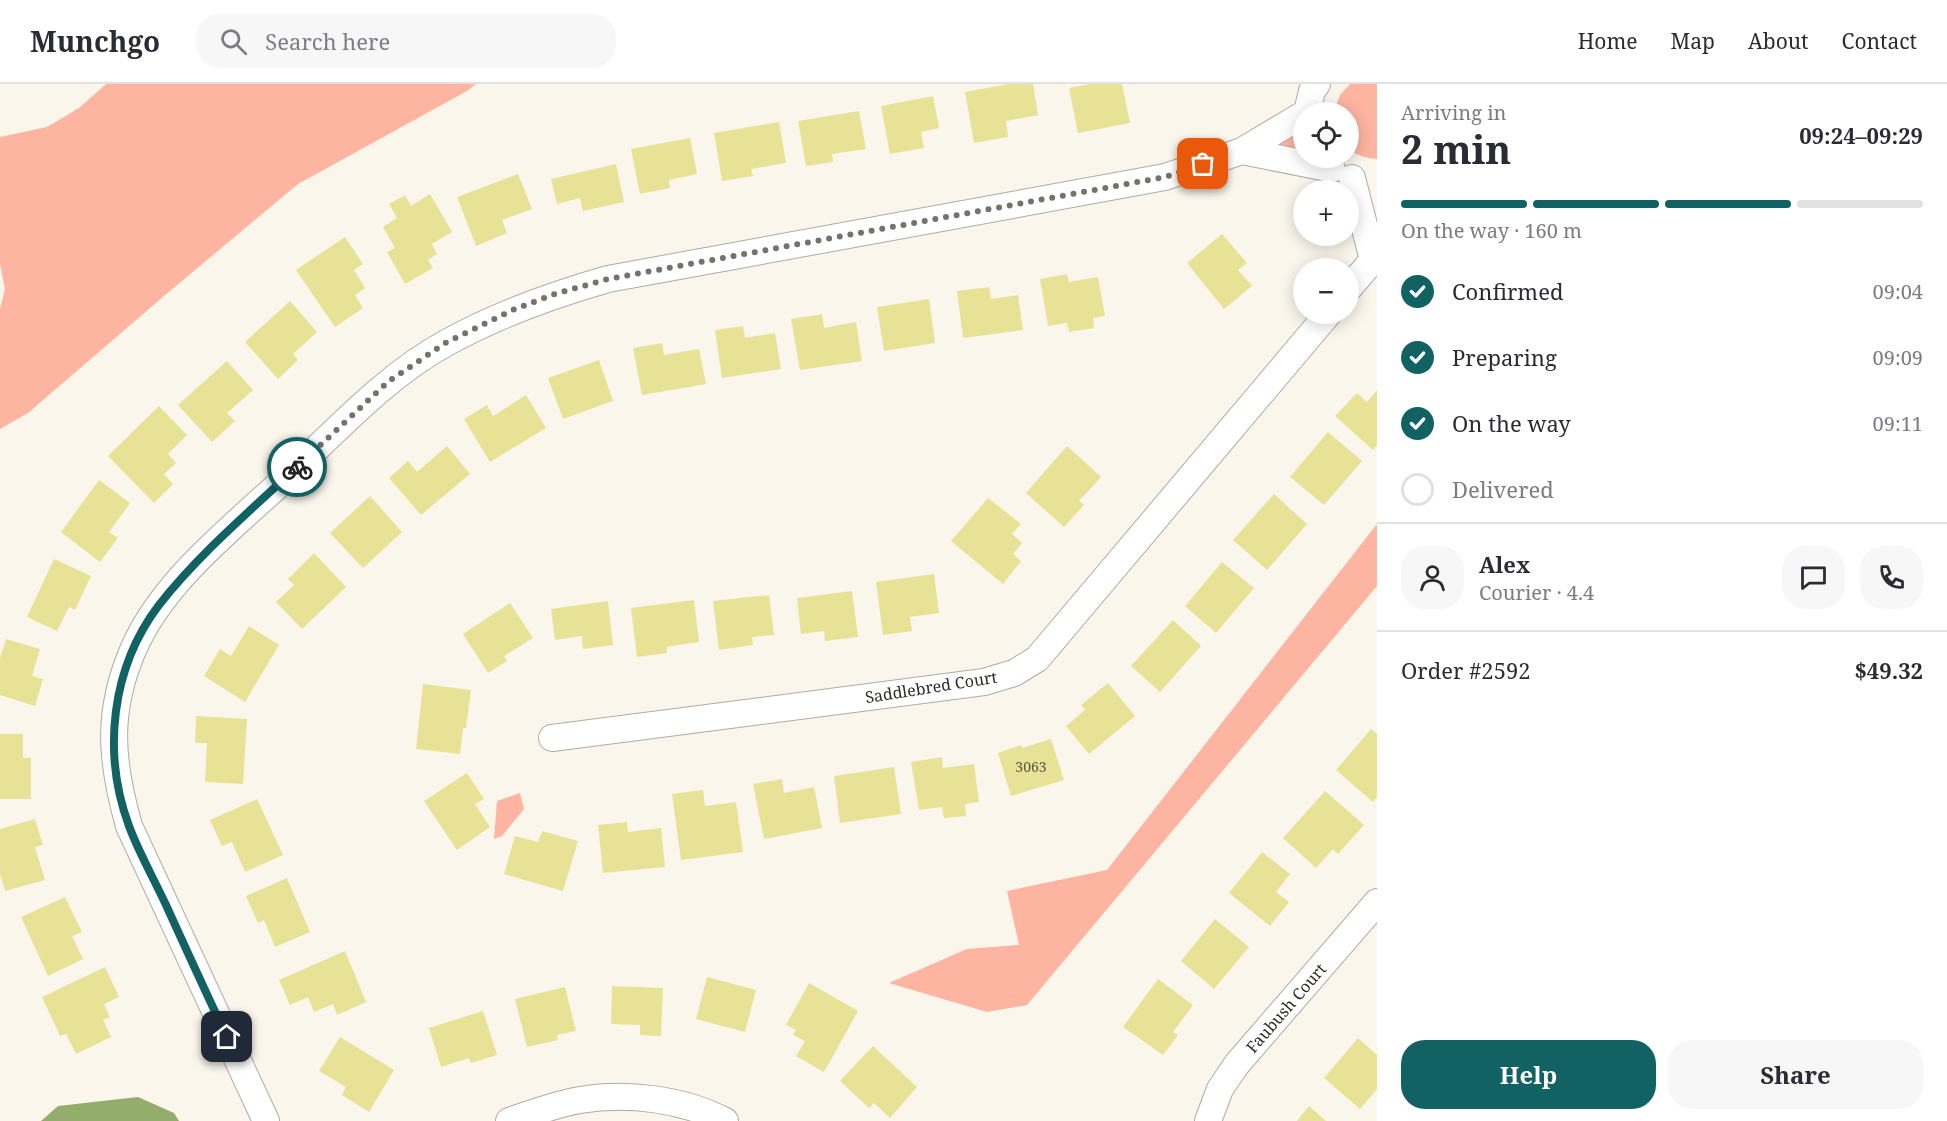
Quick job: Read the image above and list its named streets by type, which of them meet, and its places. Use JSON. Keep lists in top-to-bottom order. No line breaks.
{"streets":{"street":["Saddlebred Court","Faubush Court"]},"house_numbers":["3063"],"page":{"header":"Munchgo","search":"Search here","nav":["Home","Map","About","Contact"],"heading":["2 min","Arriving in","09:24–09:29"],"panel":["Alex","Courier · 4.4","Order #2592","$49.32"],"map_buttons":["+","−"],"bar":"On the way · 160 m","list":[["Confirmed","09:04"],["Preparing","09:09"],["On the way","09:11"],"Delivered"],"buttons":["Help","Share"]}}
